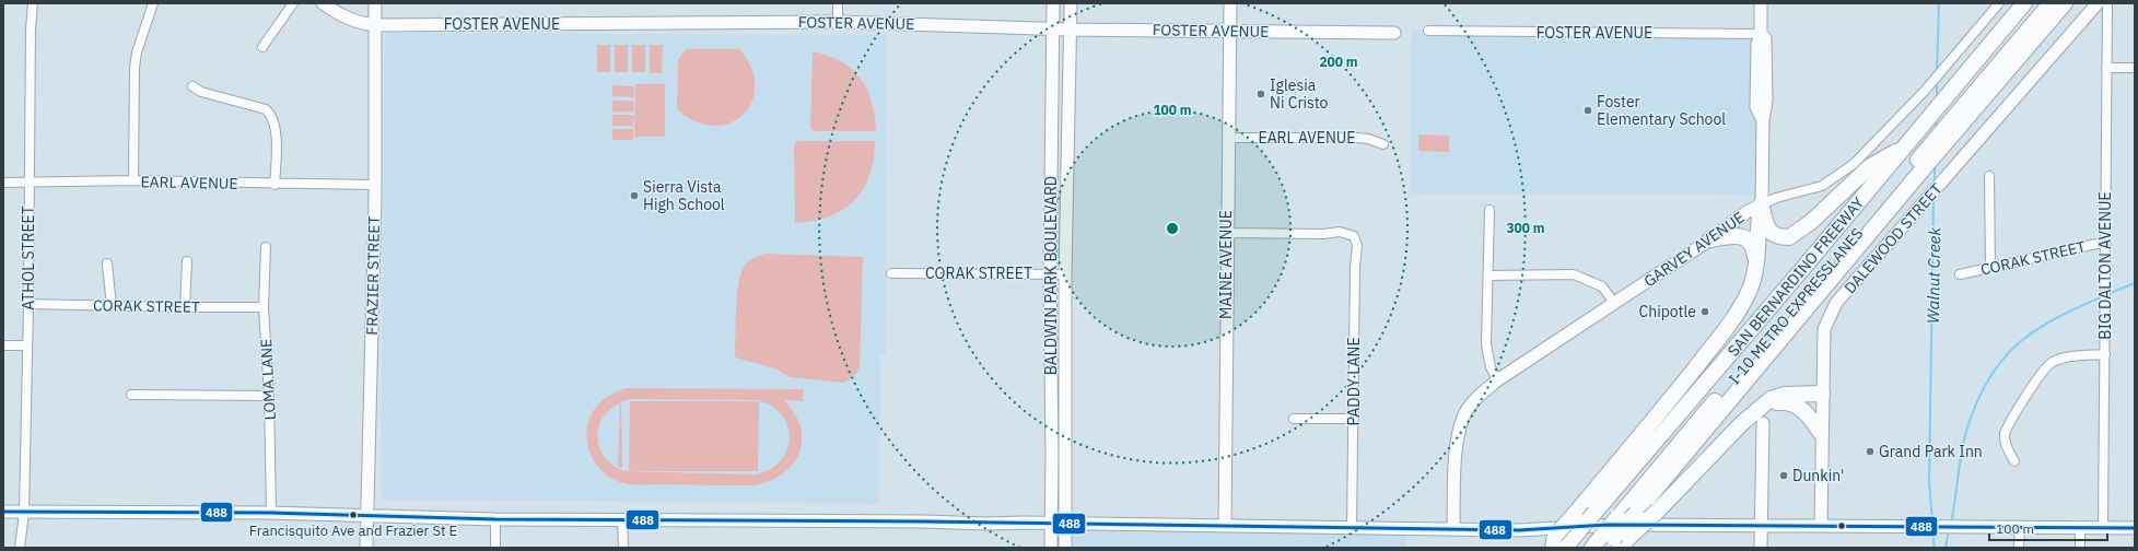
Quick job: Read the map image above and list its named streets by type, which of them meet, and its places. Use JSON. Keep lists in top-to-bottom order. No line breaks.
{"streets":{"highway":["SAN BERNARDINO FREEWAY","I-10 METRO EXPRESSLANES"],"street":["FOSTER AVENUE","EARL AVENUE","DALEWOOD STREET","GARVEY AVENUE","ATHOL STREET","CORAK STREET","MAINE AVENUE","BIG DALTON AVENUE","FRAZIER STREET","BALDWIN PARK BOULEVARD","LOMA LANE","PADDY LANE"]},"crossings":[["FOSTER AVENUE","MAINE AVENUE"],["FOSTER AVENUE","FRAZIER STREET"],["FOSTER AVENUE","BALDWIN PARK BOULEVARD"],["EARL AVENUE","ATHOL STREET"],["EARL AVENUE","MAINE AVENUE"],["EARL AVENUE","FRAZIER STREET"],["ATHOL STREET","CORAK STREET"],["CORAK STREET","BIG DALTON AVENUE"],["CORAK STREET","BALDWIN PARK BOULEVARD"],["CORAK STREET","LOMA LANE"],["MAINE AVENUE","PADDY LANE"],["SAN BERNARDINO FREEWAY","I-10 METRO EXPRESSLANES"]],"water":["Walnut Creek"],"places":["Iglesia Ni Cristo","Foster Elementary School","Sierra Vista High School","Chipotle","Grand Park Inn","Dunkin'","Francisquito Ave and Frazier St E"],"lines":["transit line 488"],"scale_bar":"100 m","rings":["200 m","100 m","300 m"]}
